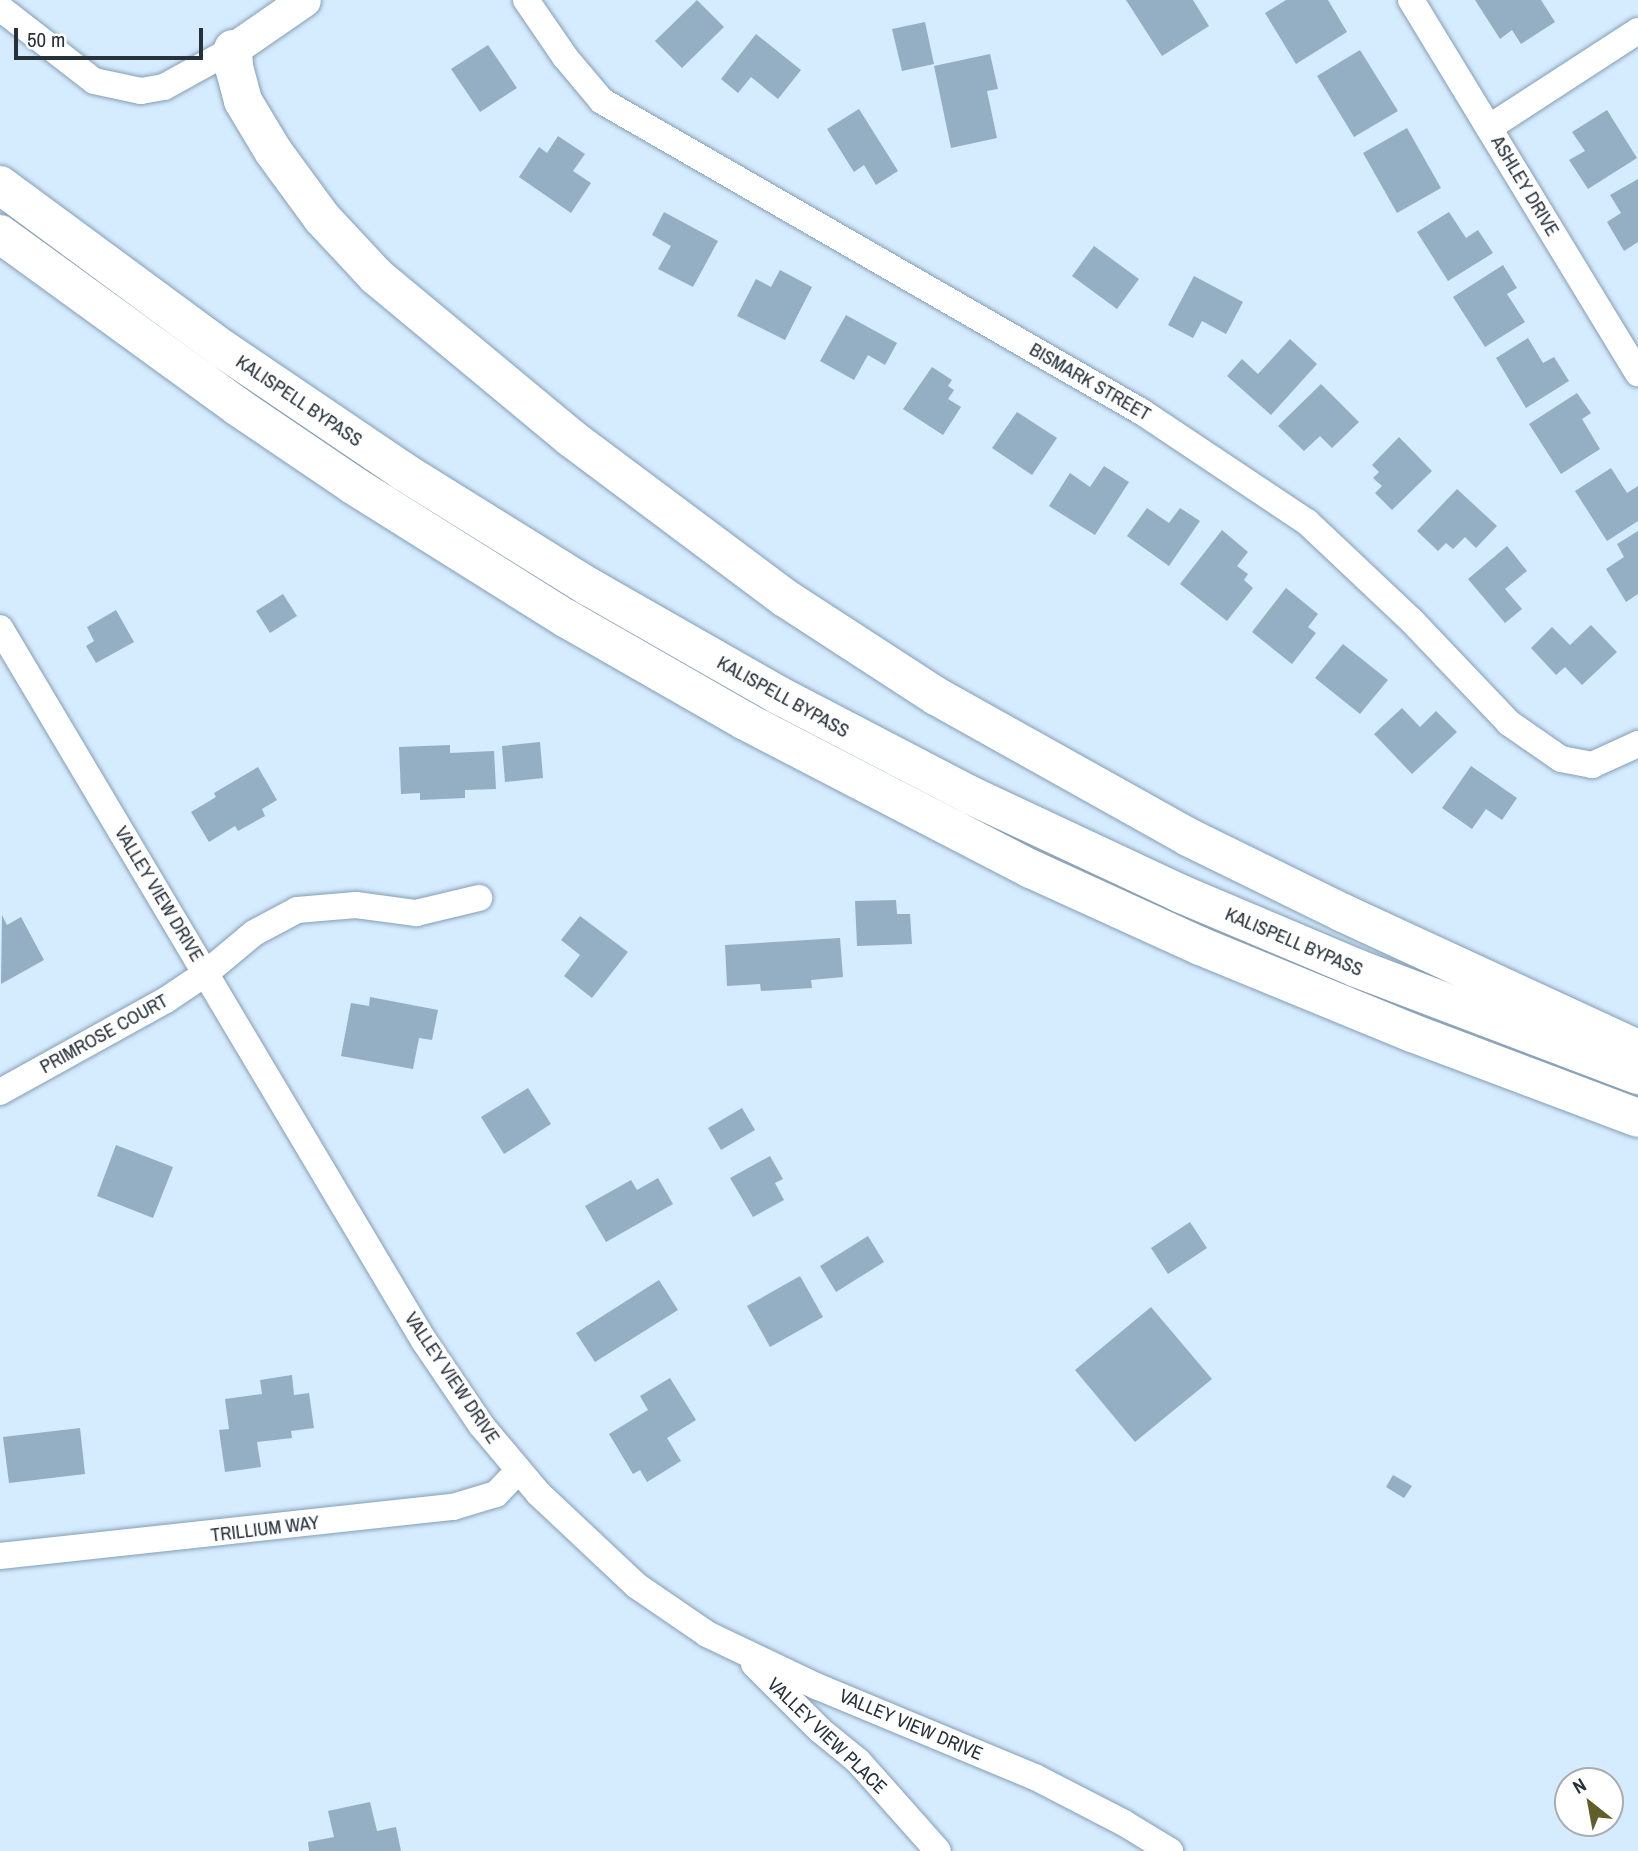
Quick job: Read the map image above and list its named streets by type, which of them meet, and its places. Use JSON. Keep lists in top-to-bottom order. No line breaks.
{"streets":{"highway":["KALISPELL BYPASS"],"street":["ASHLEY DRIVE","BISMARK STREET","VALLEY VIEW DRIVE","PRIMROSE COURT","TRILLIUM WAY","VALLEY VIEW PLACE"]},"crossings":[["VALLEY VIEW DRIVE","PRIMROSE COURT"],["VALLEY VIEW DRIVE","TRILLIUM WAY"],["VALLEY VIEW DRIVE","VALLEY VIEW PLACE"]],"scale_bar":"50 m","north":"top left"}
